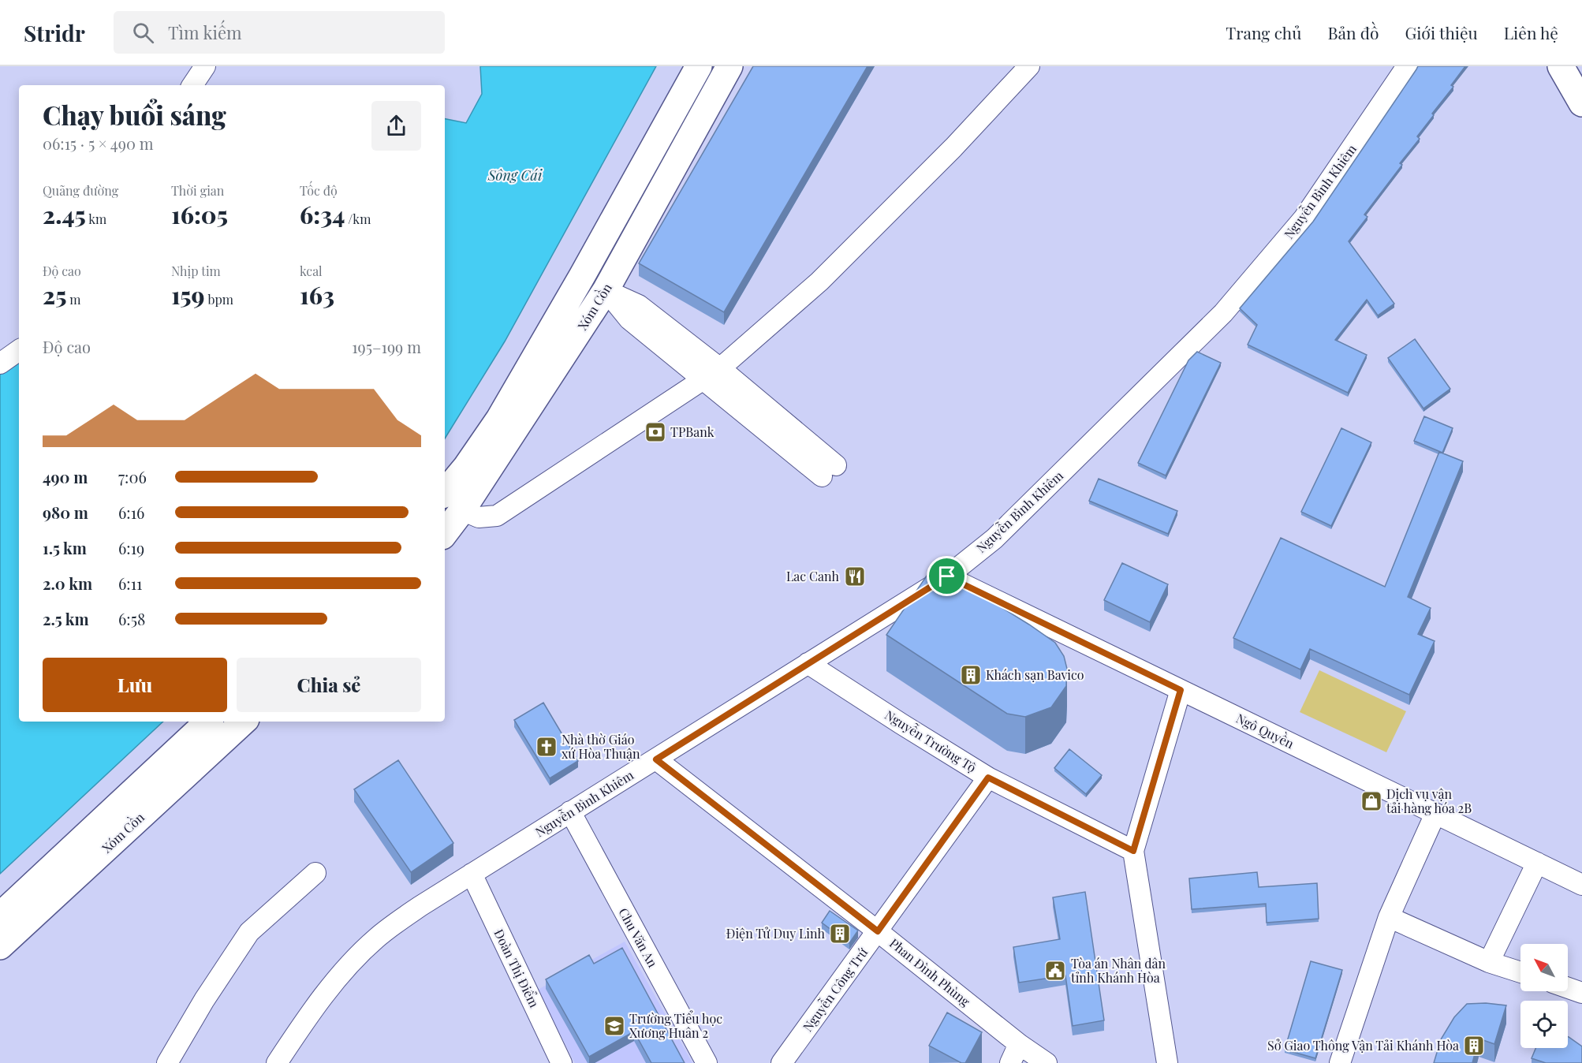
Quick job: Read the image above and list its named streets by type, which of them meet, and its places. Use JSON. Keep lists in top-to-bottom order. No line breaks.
{"streets":{"street":["Nguyễn Bình Khiêm","Xóm Cồn","Ngô Quyền","Nguyễn Trường Tộ","Chu Văn An","Đoàn Thị Điểm","Phan Đình Phùng","Nguyễn Công Trứ"]},"crossings":[["Nguyễn Bình Khiêm","Ngô Quyền"],["Nguyễn Bình Khiêm","Nguyễn Trường Tộ"],["Nguyễn Bình Khiêm","Chu Văn An"],["Nguyễn Bình Khiêm","Đoàn Thị Điểm"],["Nguyễn Bình Khiêm","Phan Đình Phùng"],["Nguyễn Trường Tộ","Nguyễn Công Trứ"],["Phan Đình Phùng","Nguyễn Công Trứ"]],"water":["Sông Cái"],"places":{"bank":["TPBank"],"restaurant":["Lac Canh"],"building":["Khách sạn Bavico","Điện Tử Duy Linh","Sở Giao Thông Vận Tải Khánh Hòa"],"church":["Nhà thờ Giáo xứ Hòa Thuận"],"shop":["Dịch vụ vận tải hàng hóa 2B"],"public building":["Tòa án Nhân dân tỉnh Khánh Hòa"],"school or university":["Trường Tiểu học Xương Huân 2"]},"north":"top left","page":{"header":"Stridr","search":"Tìm kiếm","nav":["Trang chủ","Bản đồ","Giới thiệu","Liên hệ"],"heading":["Chạy buổi sáng","06:15 · 5 × 490 m"],"stats":[["Quãng đường","2.45 km"],["Thời gian","16:05"],["Tốc độ","6:34 /km"],["Độ cao","25 m"],["Nhịp tim","159 bpm"],["kcal","163"]],"chart":["Độ cao","195–199 m"],"list":[{"name":"490 m","note":"7:06"},{"name":"980 m","note":"6:16"},{"name":"1.5 km","note":"6:19"},{"name":"2.0 km","note":"6:11"},{"name":"2.5 km","note":"6:58"}],"buttons":["Lưu","Chia sẻ"]}}
